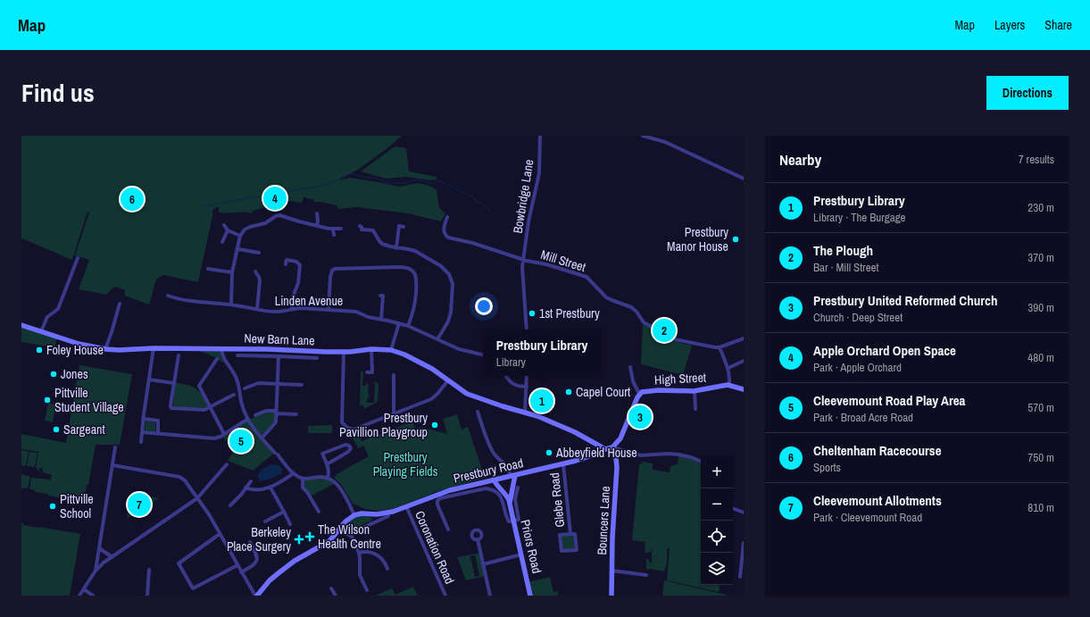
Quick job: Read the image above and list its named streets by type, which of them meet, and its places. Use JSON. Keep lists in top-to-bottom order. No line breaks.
{"streets":{"main road":["New Barn Lane","High Street","Prestbury Road","Bouncers Lane","Priors Road"],"street":["Bowbridge Lane","Mill Street","Linden Avenue","Glebe Road","Coronation Road"]},"crossings":[["Bowbridge Lane","Mill Street"],["New Barn Lane","Prestbury Road"],["Prestbury Road","Glebe Road"],["Prestbury Road","Bouncers Lane"],["Prestbury Road","Priors Road"],["Prestbury Road","Coronation Road"]],"parks":["Prestbury Playing Fields"],"places":{"other":["Prestbury Manor House","1st Prestbury","Foley House","Jones","Capel Court","Pittville Student Village","Prestbury Pavillion Playgroup","Sargeant","Abbeyfield House","Pittville School"],"health":["The Wilson Health Centre","Berkeley Place Surgery"]},"page":{"header":"Map","nav":["Map","Layers","Share"],"title":"Find us","buttons":"Directions","heading":["Nearby","7 results"],"list":[{"mark":"1","name":"Prestbury Library","note":"Library · The Burgage","value":"230 m"},{"mark":"2","name":"The Plough","note":"Bar · Mill Street","value":"370 m"},{"mark":"3","name":"Prestbury United Reformed Church","note":"Church · Deep Street","value":"390 m"},{"mark":"4","name":"Apple Orchard Open Space","note":"Park · Apple Orchard","value":"480 m"},{"mark":"5","name":"Cleevemount Road Play Area","note":"Park · Broad Acre Road","value":"570 m"},{"mark":"6","name":"Cheltenham Racecourse","note":"Sports","value":"750 m"},{"mark":"7","name":"Cleevemount Allotments","note":"Park · Cleevemount Road","value":"810 m"}],"pins":["4","6","2","1","3","5","7"],"popup":["Prestbury Library","Library"],"map_buttons":["+","−"]}}
